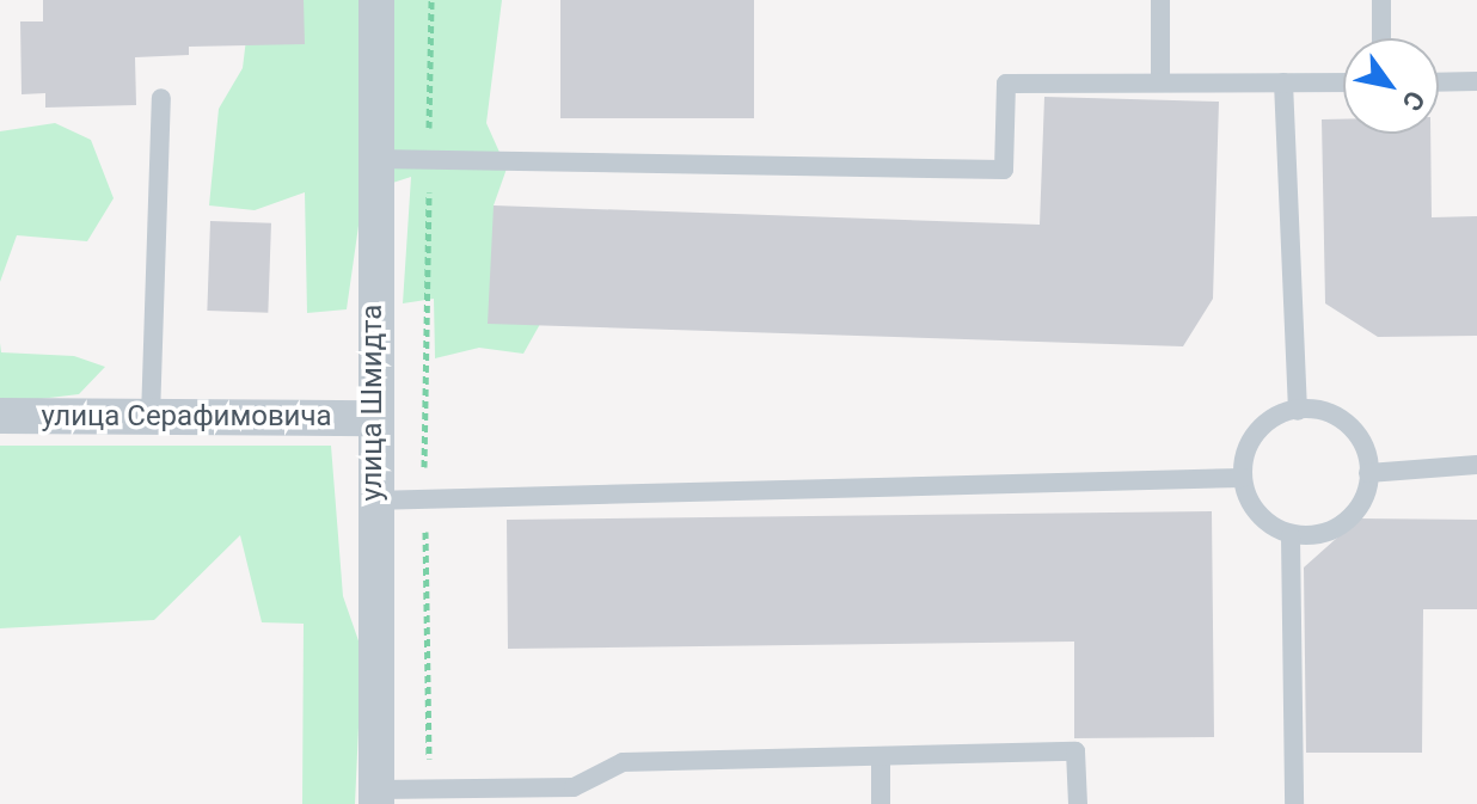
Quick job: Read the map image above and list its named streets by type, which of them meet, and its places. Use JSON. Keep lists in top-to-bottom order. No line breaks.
{"streets":{"street":["улица Шмидта","улица Серафимовича"]},"crossings":[["улица Шмидта","улица Серафимовича"]],"north":"bottom right"}
